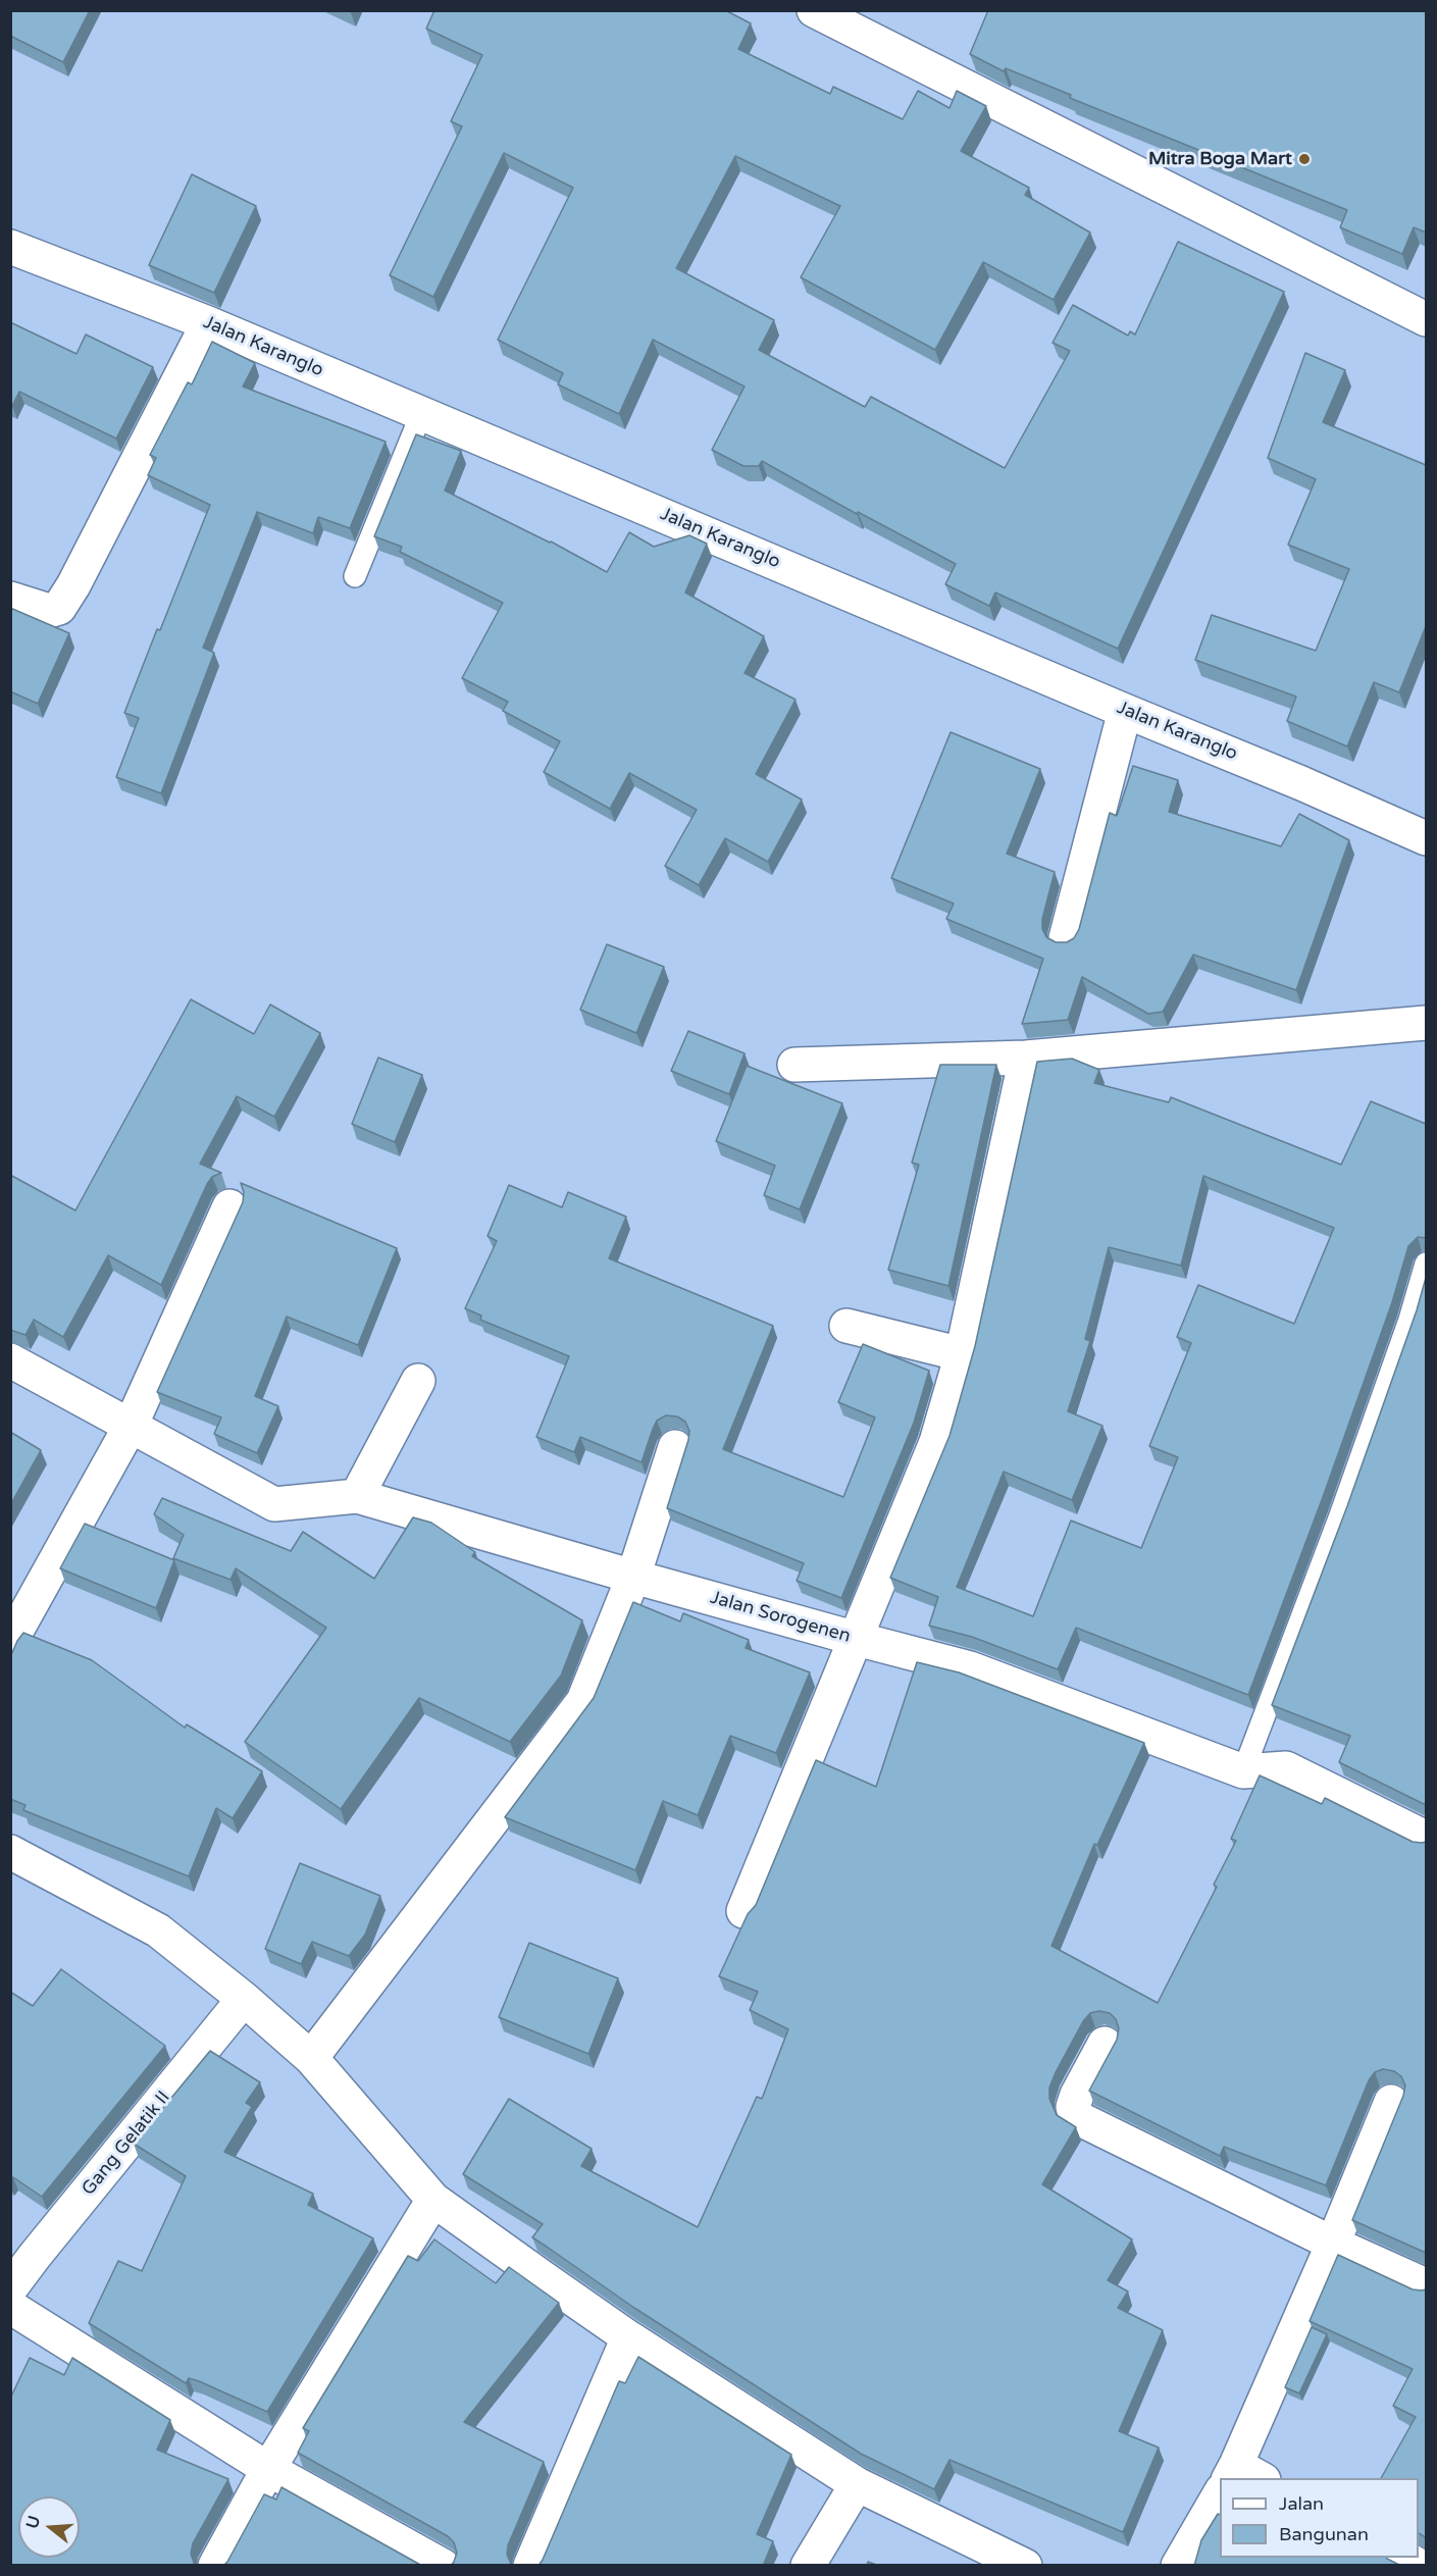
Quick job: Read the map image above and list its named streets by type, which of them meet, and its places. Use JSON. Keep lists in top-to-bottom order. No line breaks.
{"streets":{"street":["Jalan Karanglo","Jalan Sorogenen","Gang Gelatik II"]},"places":["Mitra Boga Mart"],"legend":["Jalan","Bangunan"],"north":"left"}
